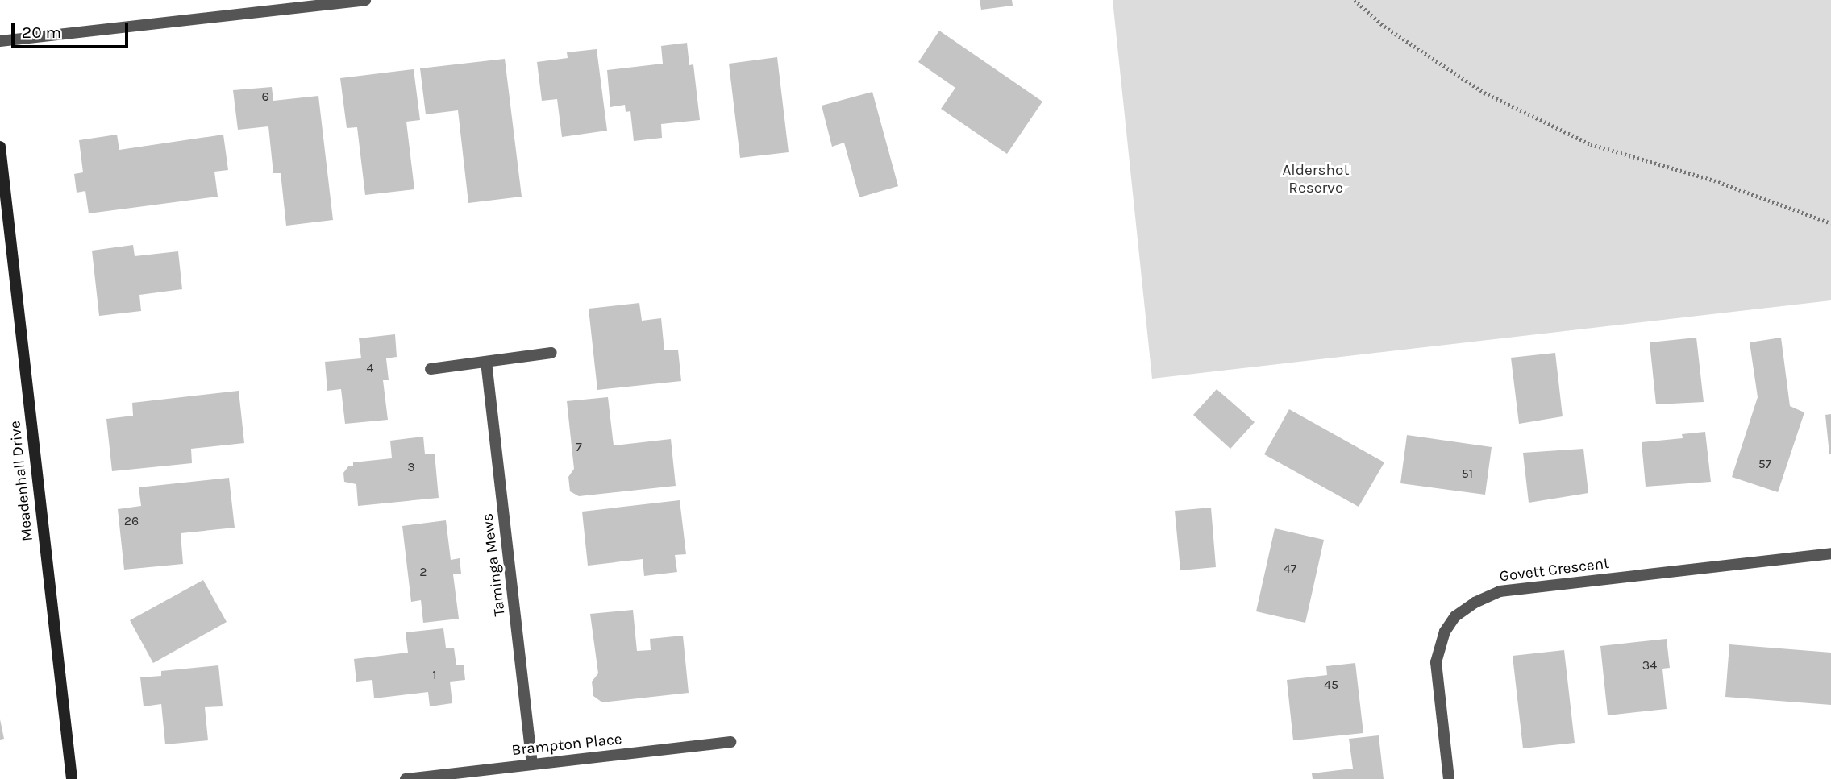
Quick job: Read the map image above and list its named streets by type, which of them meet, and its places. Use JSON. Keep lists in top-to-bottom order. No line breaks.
{"streets":{"street":["Meadenhall Drive","Taminga Mews","Govett Crescent","Brampton Place"]},"crossings":[["Taminga Mews","Brampton Place"]],"parks":["Aldershot Reserve"],"house_numbers":["6","4","7","57","3","51","26","47","2","34","1","45"],"scale_bar":"20 m"}
